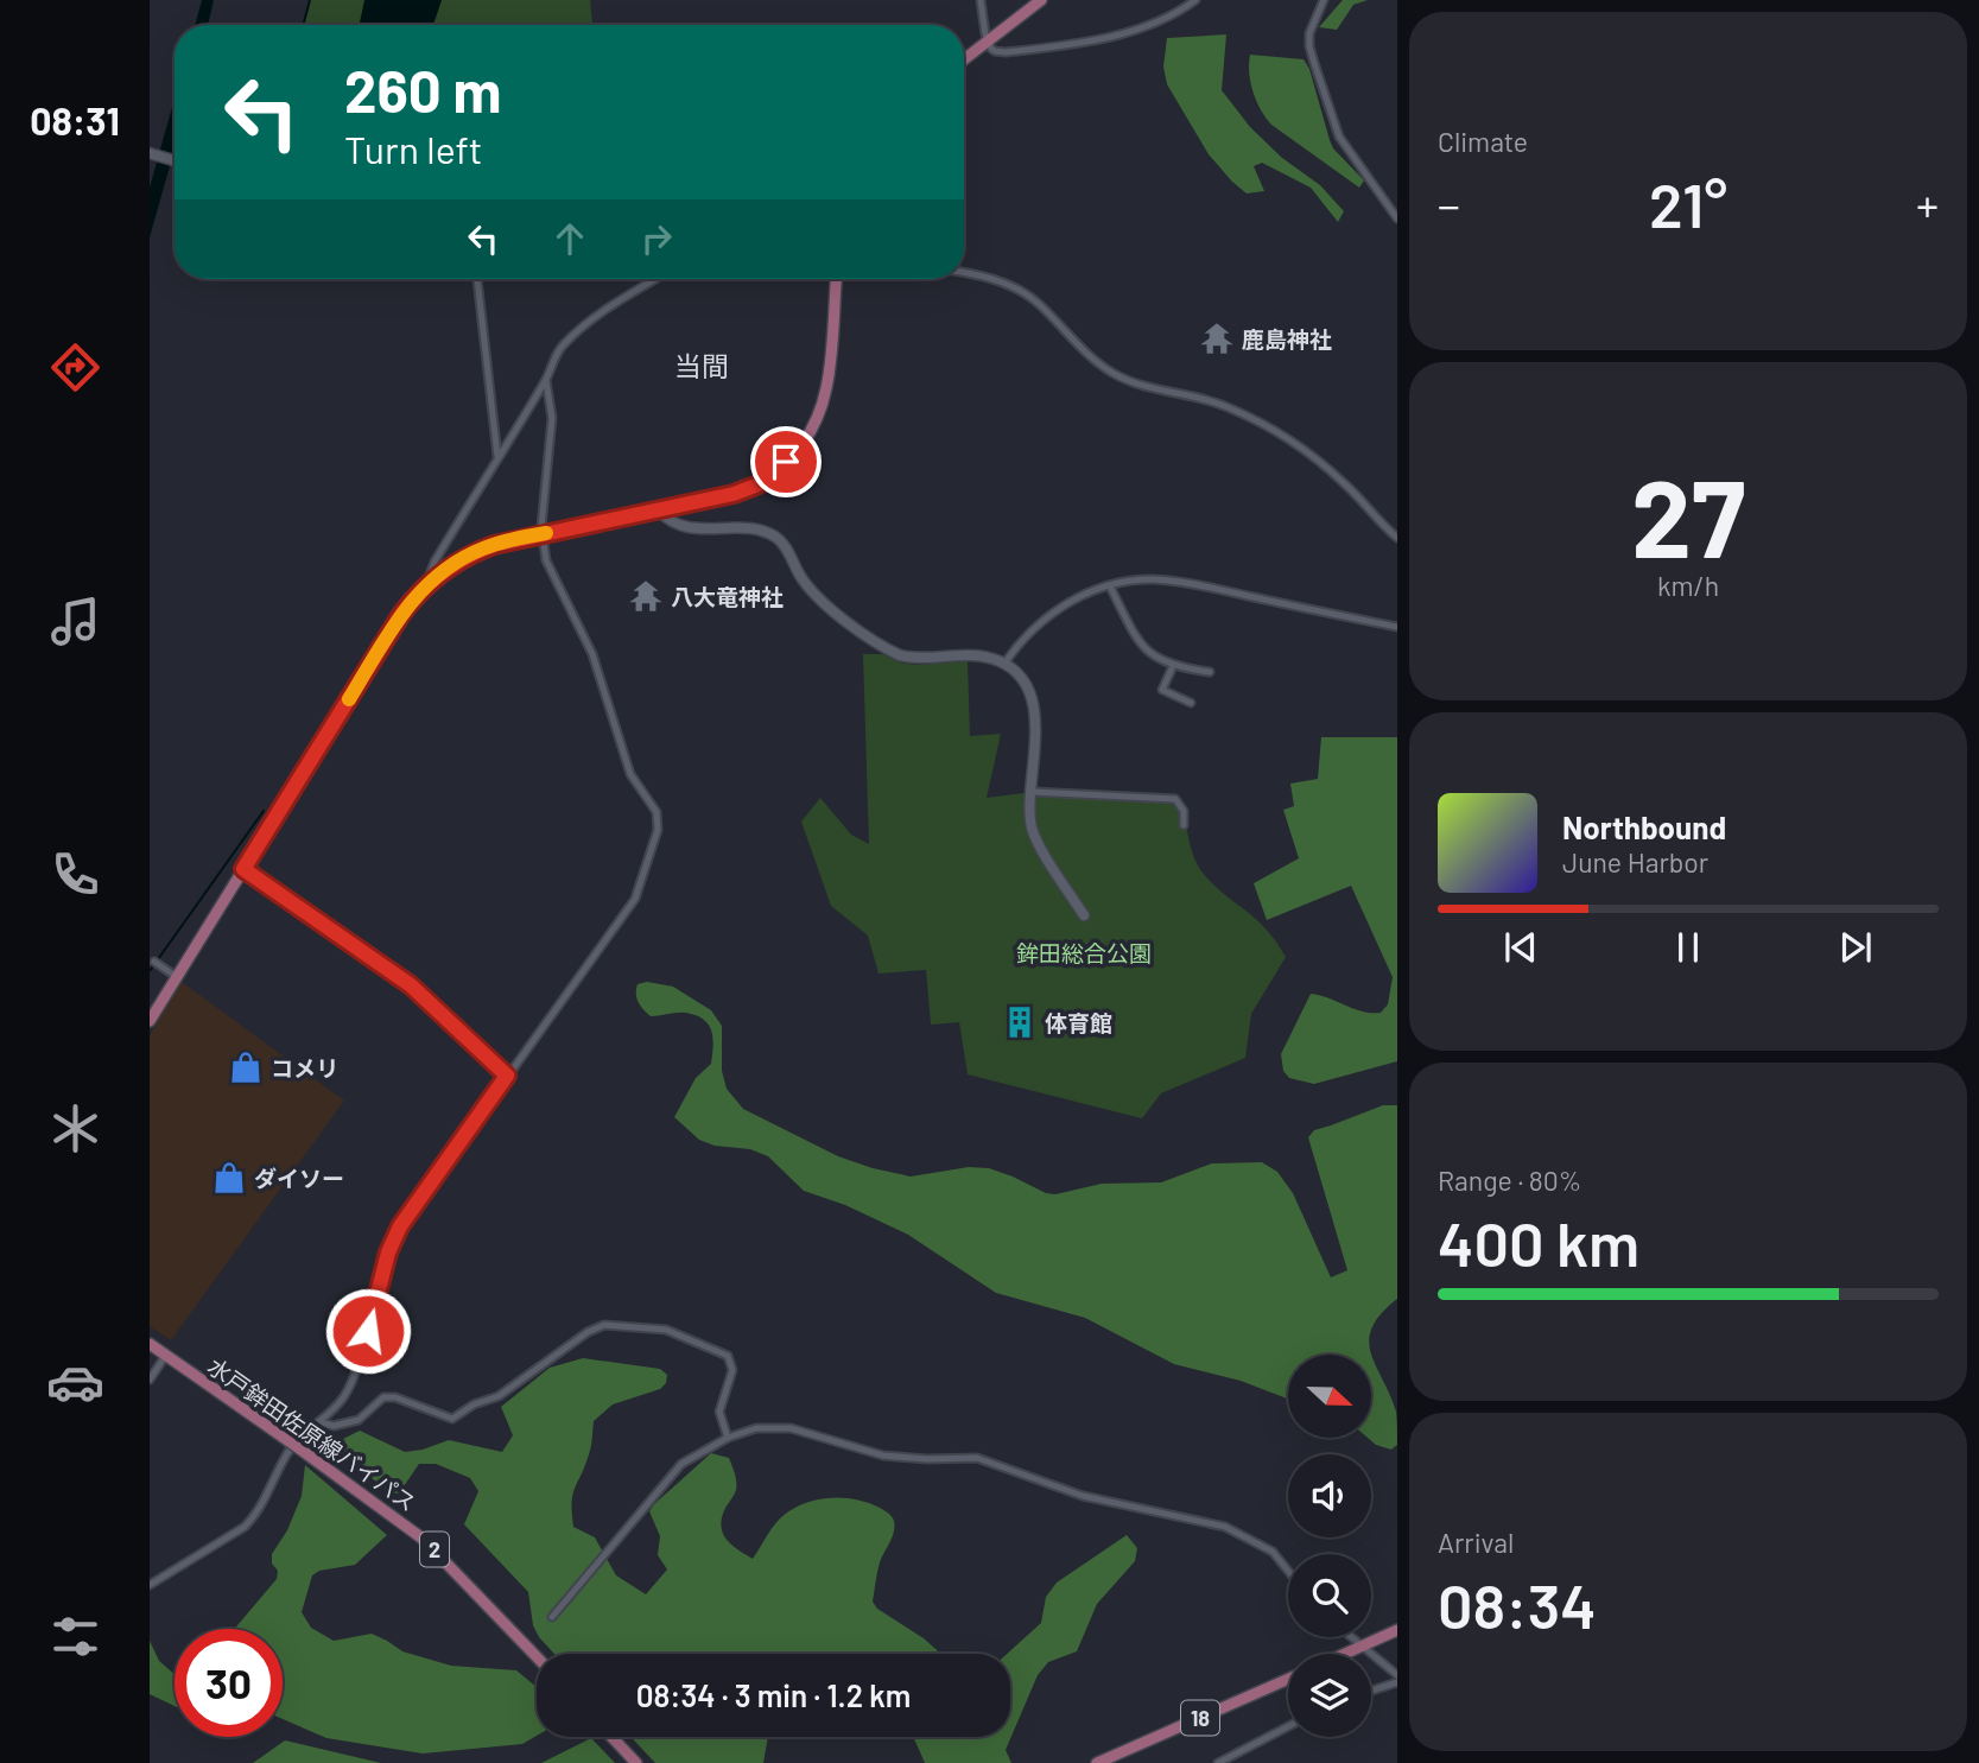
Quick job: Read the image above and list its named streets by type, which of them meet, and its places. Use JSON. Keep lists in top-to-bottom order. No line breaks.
{"streets":{"main road":["水戸鉾田佐原線バイパス","2","18"]},"districts":["当間"],"parks":["鉾田総合公園"],"places":{"temple":["鹿島神社","八大竜神社"],"building":["体育館"],"shop":["コメリ","ダイソー"]},"north":"right","page":{"tabs":"08:31","tile":["Climate",["27","km/h"],["Range · 80%","400 km"],["Arrival","08:34"]],"turn":["260 m","Turn left"],"heat":["−","21°","+"],"song":["Northbound","June Harbor"],"limit":"30","trip":"08:34 · 3 min · 1.2 km"}}
